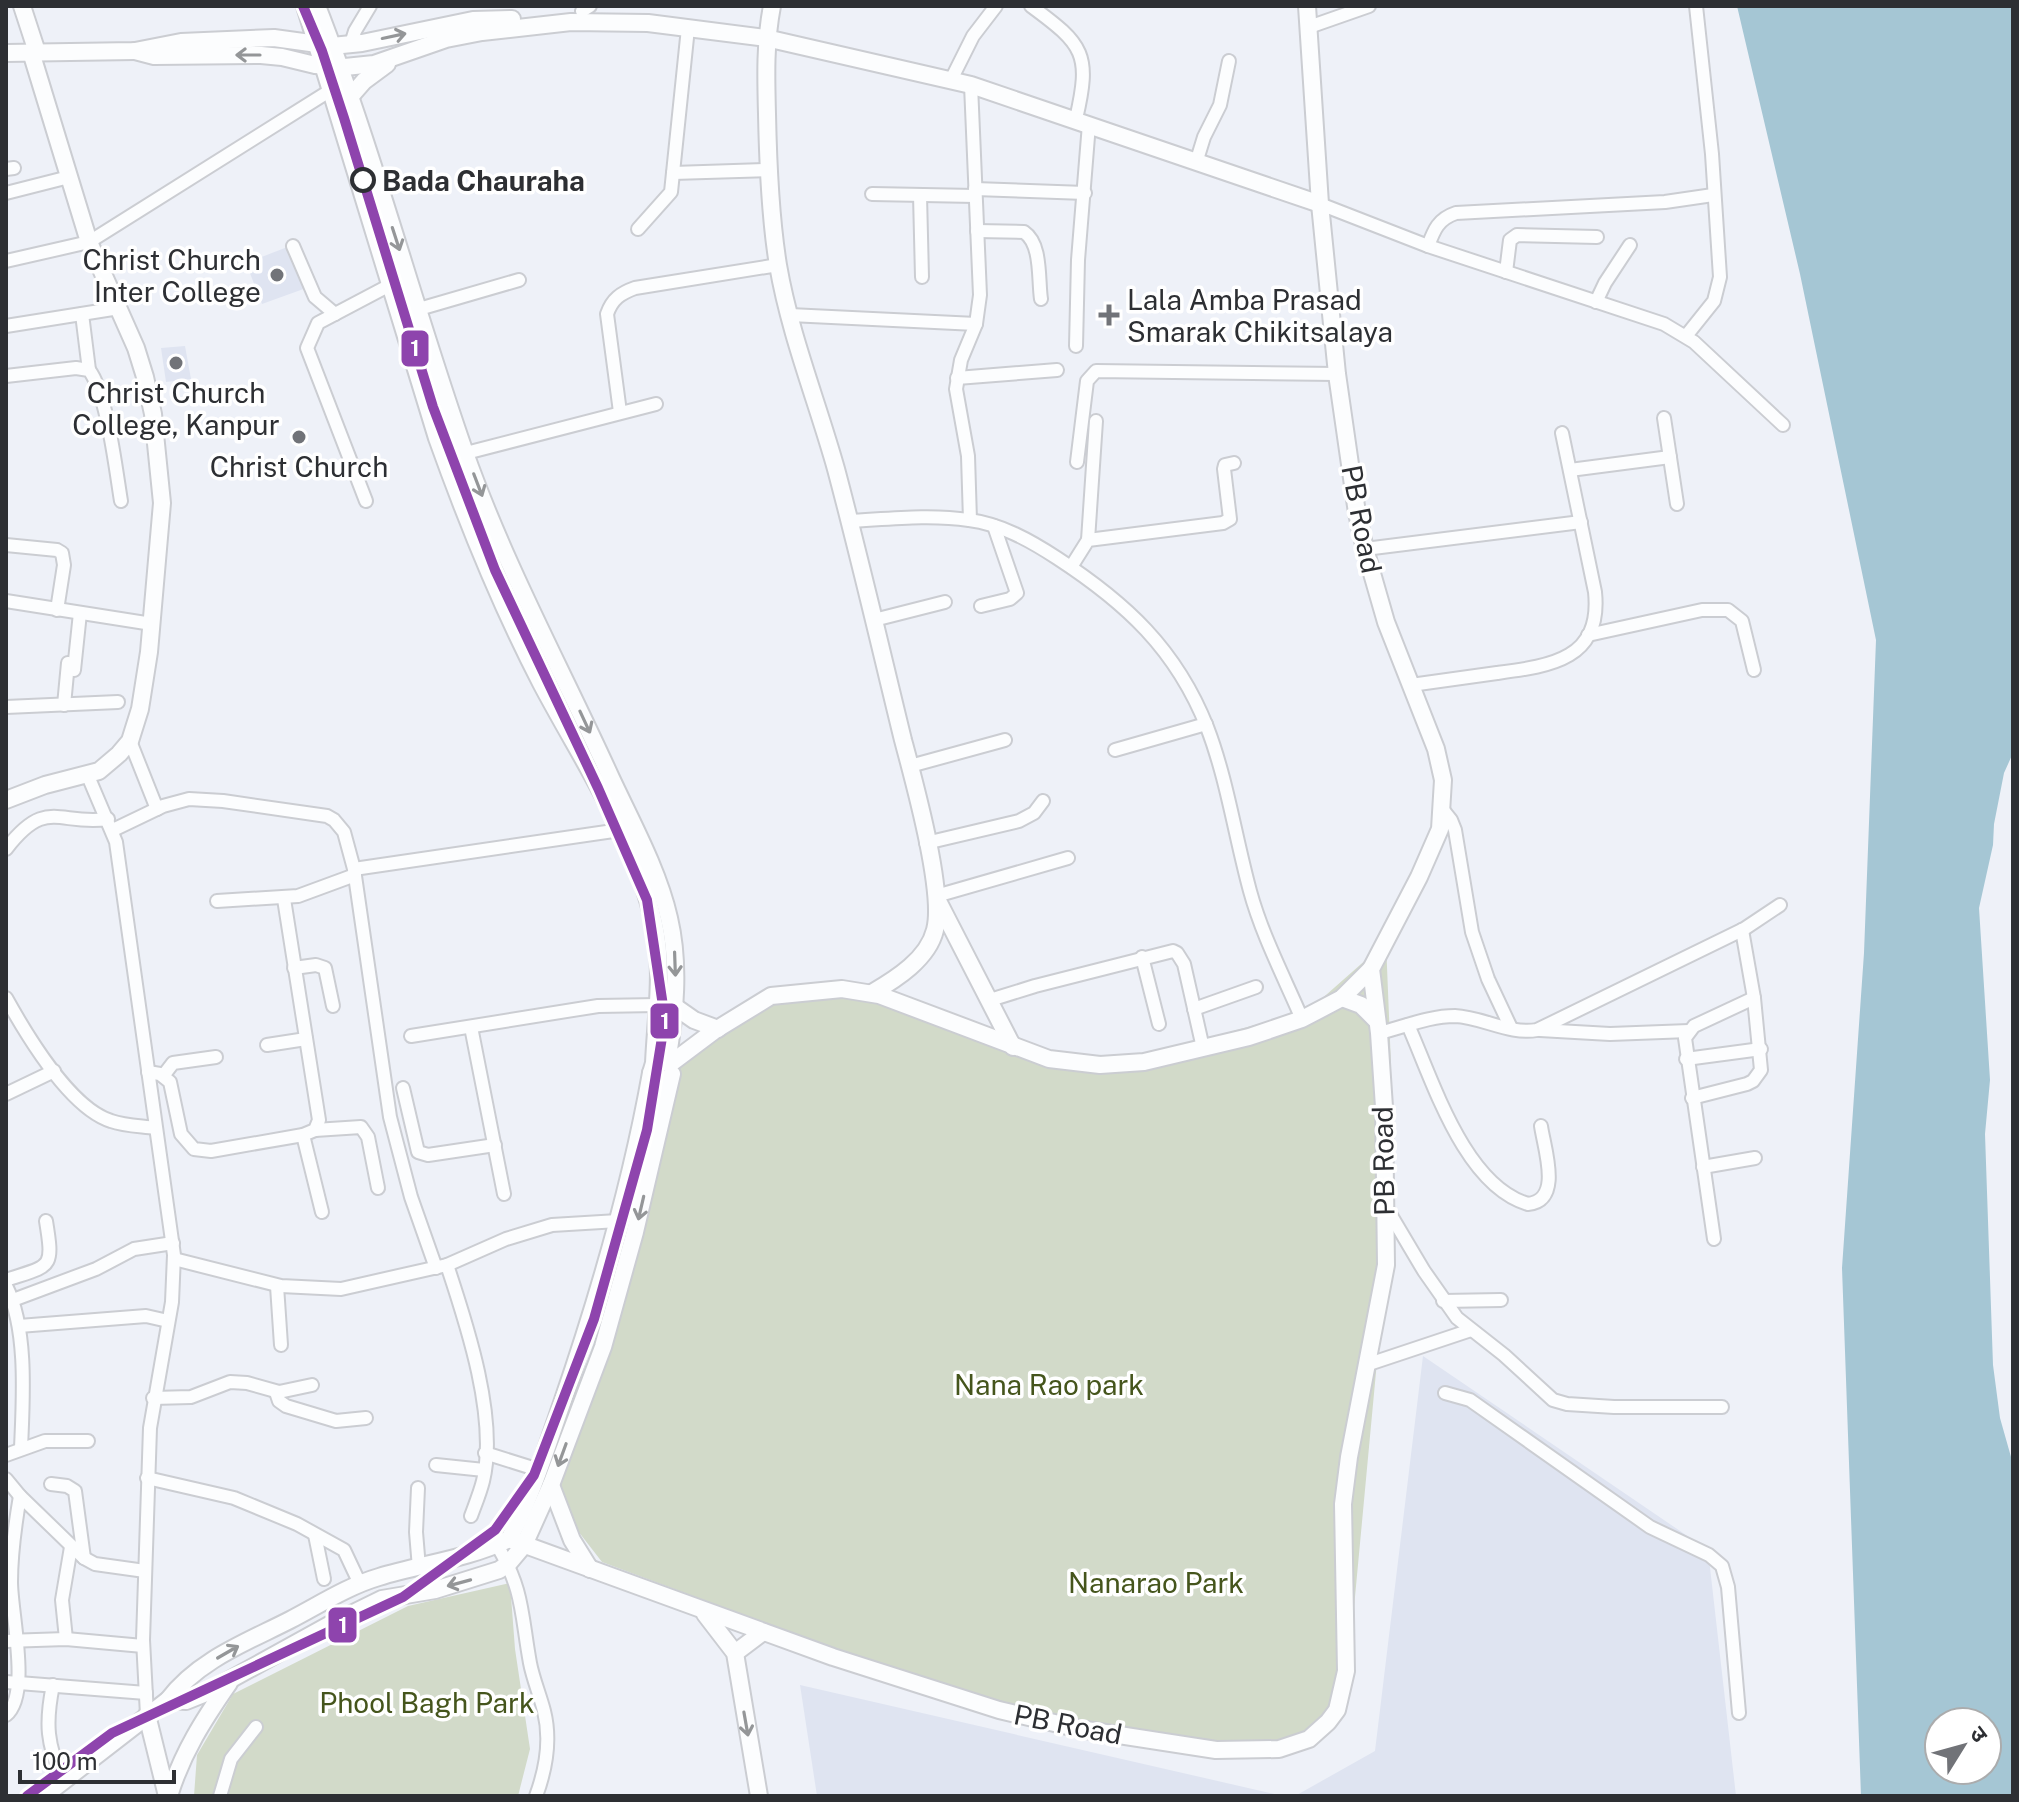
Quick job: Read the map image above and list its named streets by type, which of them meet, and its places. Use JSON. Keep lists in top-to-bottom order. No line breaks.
{"streets":{"street":["PB Road"]},"parks":["Nana Rao park","Nanarao Park","Phool Bagh Park"],"places":{"other":["Bada Chauraha","Christ Church Inter College","Christ Church College, Kanpur","Christ Church"],"health":["Lala Amba Prasad Smarak Chikitsalaya"]},"lines":["transit line 1"],"scale_bar":"100 m","north":"top right"}
